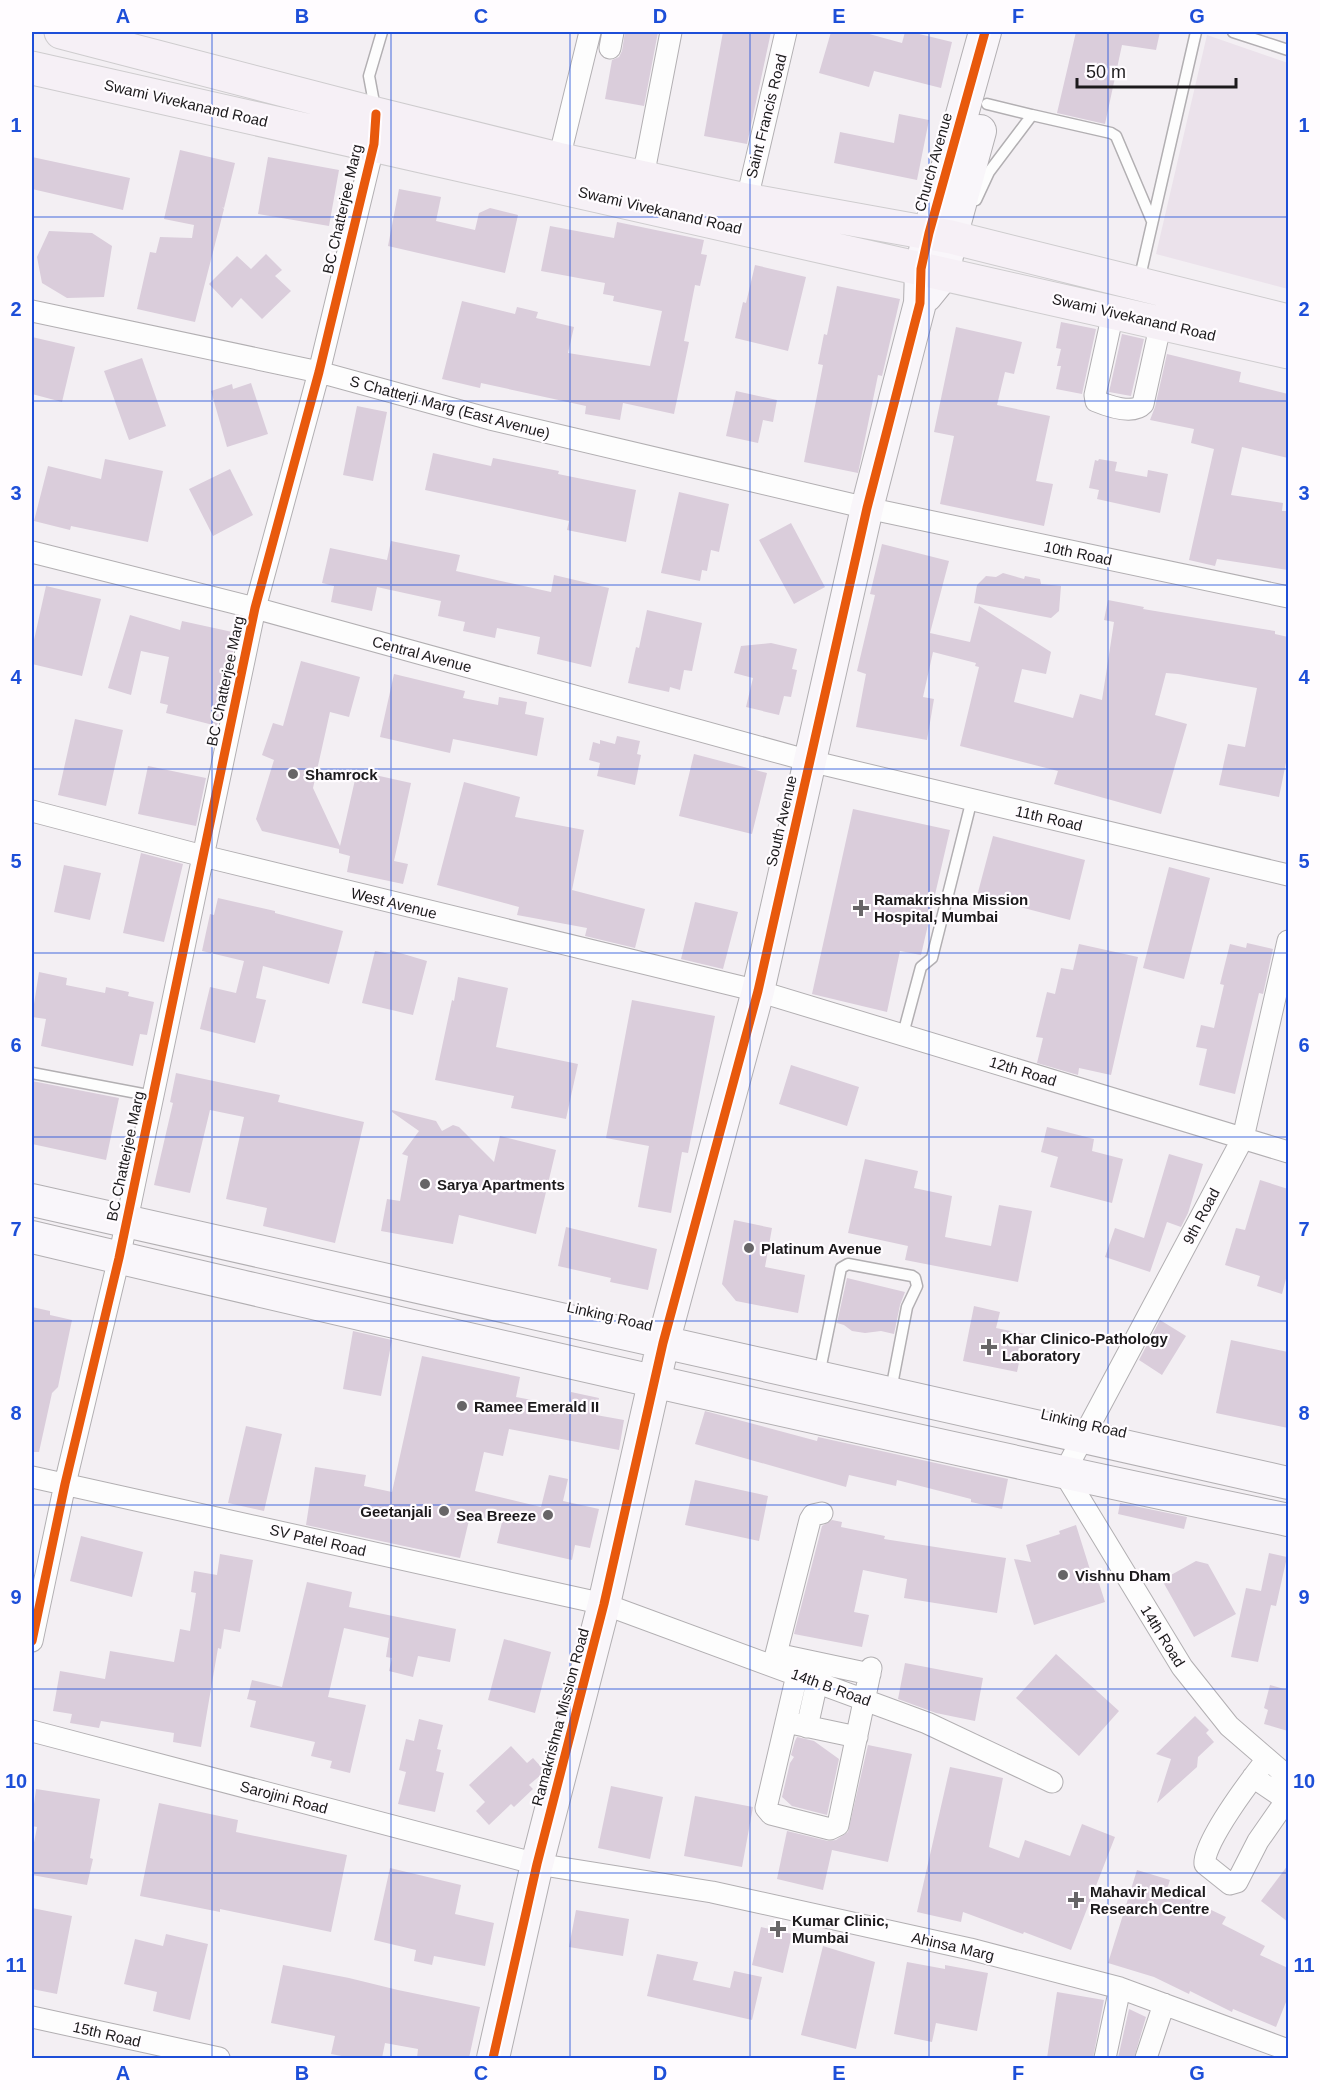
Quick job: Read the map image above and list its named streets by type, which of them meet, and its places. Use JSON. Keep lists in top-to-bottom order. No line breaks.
{"streets":{"main road":["Swami Vivekanand Road","Church Avenue","South Avenue","Linking Road","Ramakrishna Mission Road"],"street":["Saint Francis Road","BC Chatterjee Marg","S Chatterji Marg (East Avenue)","10th Road","Central Avenue","11th Road","West Avenue","12th Road","9th Road","SV Patel Road","14th Road","14th B Road","Sarojini Road","Ahinsa Marg","15th Road"]},"crossings":[["Swami Vivekanand Road","Saint Francis Road"],["Swami Vivekanand Road","Church Avenue"],["Swami Vivekanand Road","BC Chatterjee Marg"],["Swami Vivekanand Road","South Avenue"],["Church Avenue","South Avenue"],["BC Chatterjee Marg","S Chatterji Marg (East Avenue)"],["BC Chatterjee Marg","Central Avenue"],["BC Chatterjee Marg","West Avenue"],["BC Chatterjee Marg","Linking Road"],["BC Chatterjee Marg","SV Patel Road"],["S Chatterji Marg (East Avenue)","10th Road"],["S Chatterji Marg (East Avenue)","South Avenue"],["10th Road","South Avenue"],["Central Avenue","11th Road"],["Central Avenue","South Avenue"],["11th Road","South Avenue"],["South Avenue","West Avenue"],["South Avenue","12th Road"],["South Avenue","Linking Road"],["South Avenue","Ramakrishna Mission Road"],["West Avenue","12th Road"],["12th Road","9th Road"],["9th Road","Linking Road"],["9th Road","14th Road"],["SV Patel Road","14th B Road"],["SV Patel Road","Ramakrishna Mission Road"],["14th B Road","Ramakrishna Mission Road"],["Ramakrishna Mission Road","Sarojini Road"],["Ramakrishna Mission Road","Ahinsa Marg"],["Sarojini Road","Ahinsa Marg"]],"places":{"other":["Shamrock","Sarya Apartments","Platinum Avenue","Ramee Emerald II","Geetanjali","Sea Breeze","Vishnu Dham"],"health":["Ramakrishna Mission Hospital, Mumbai","Khar Clinico-Pathology Laboratory","Mahavir Medical Research Centre","Kumar Clinic, Mumbai"]},"scale_bar":"50 m","grid":{"columns":["A","B","C","D","E","F","G"],"rows":["1","2","3","4","5","6","7","8","9","10","11"]}}
